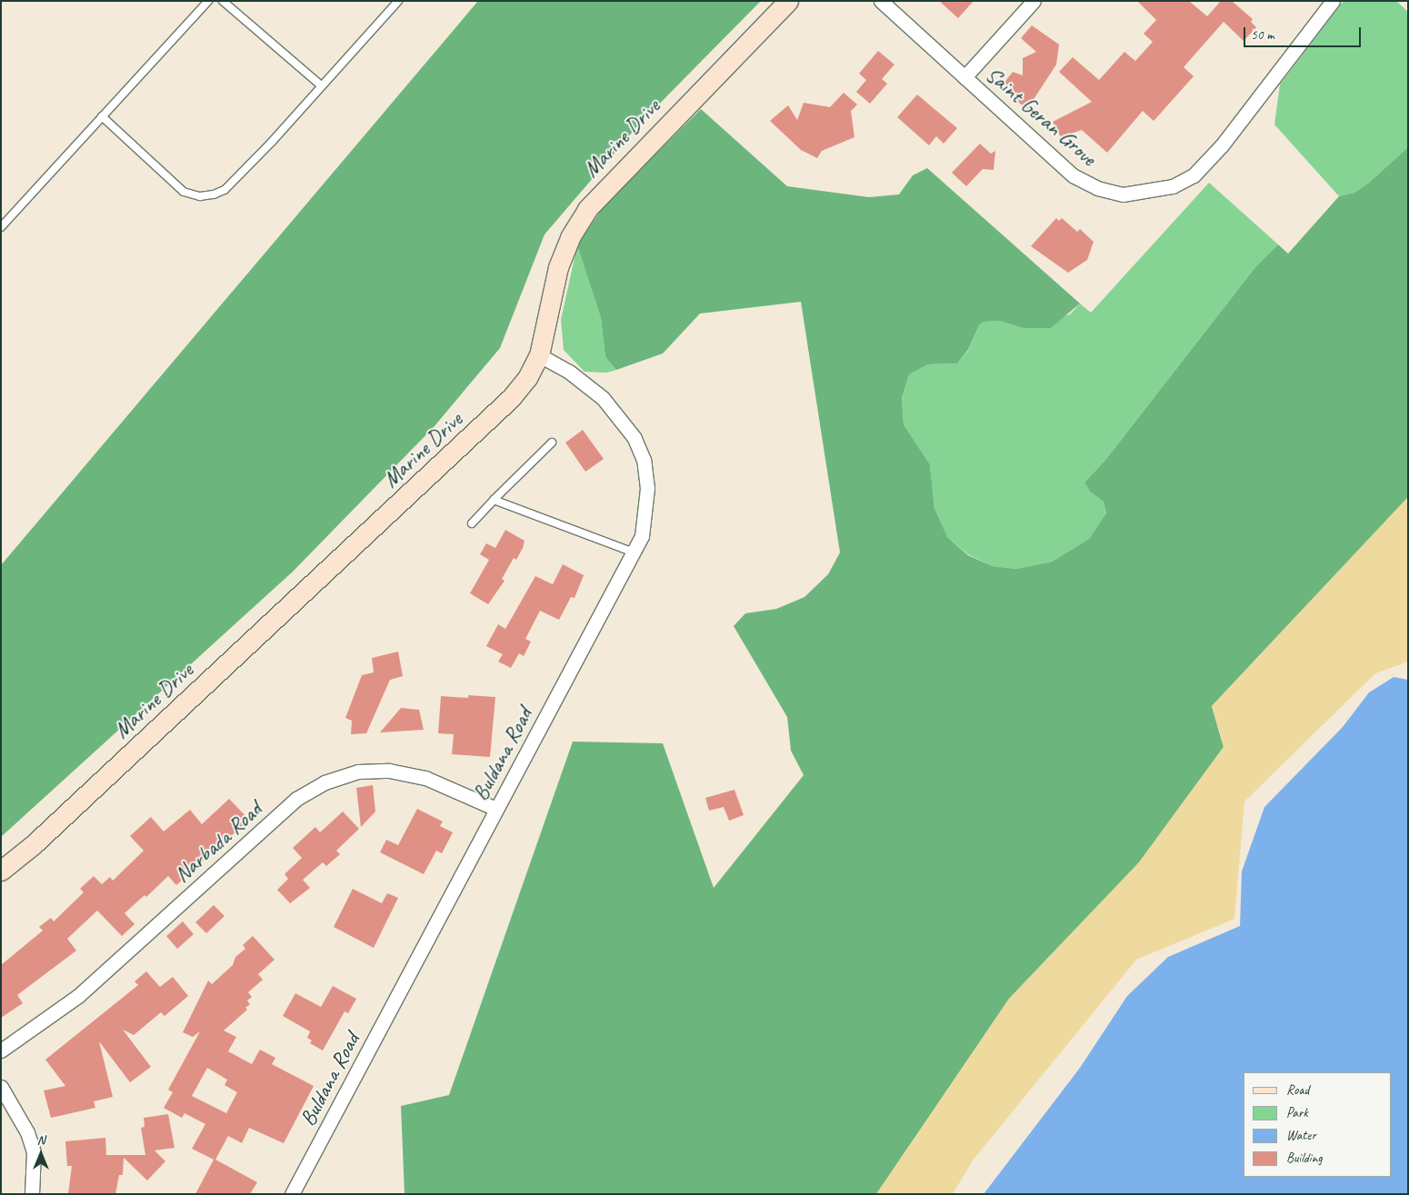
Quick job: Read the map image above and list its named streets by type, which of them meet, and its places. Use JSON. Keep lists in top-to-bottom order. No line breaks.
{"streets":{"street":["Saint Geran Grove","Marine Drive","Buldana Road","Narbada Road"]},"crossings":[["Marine Drive","Buldana Road"],["Buldana Road","Narbada Road"]],"legend":["Road","Park","Water","Building"],"scale_bar":"50 m","north":"top"}
